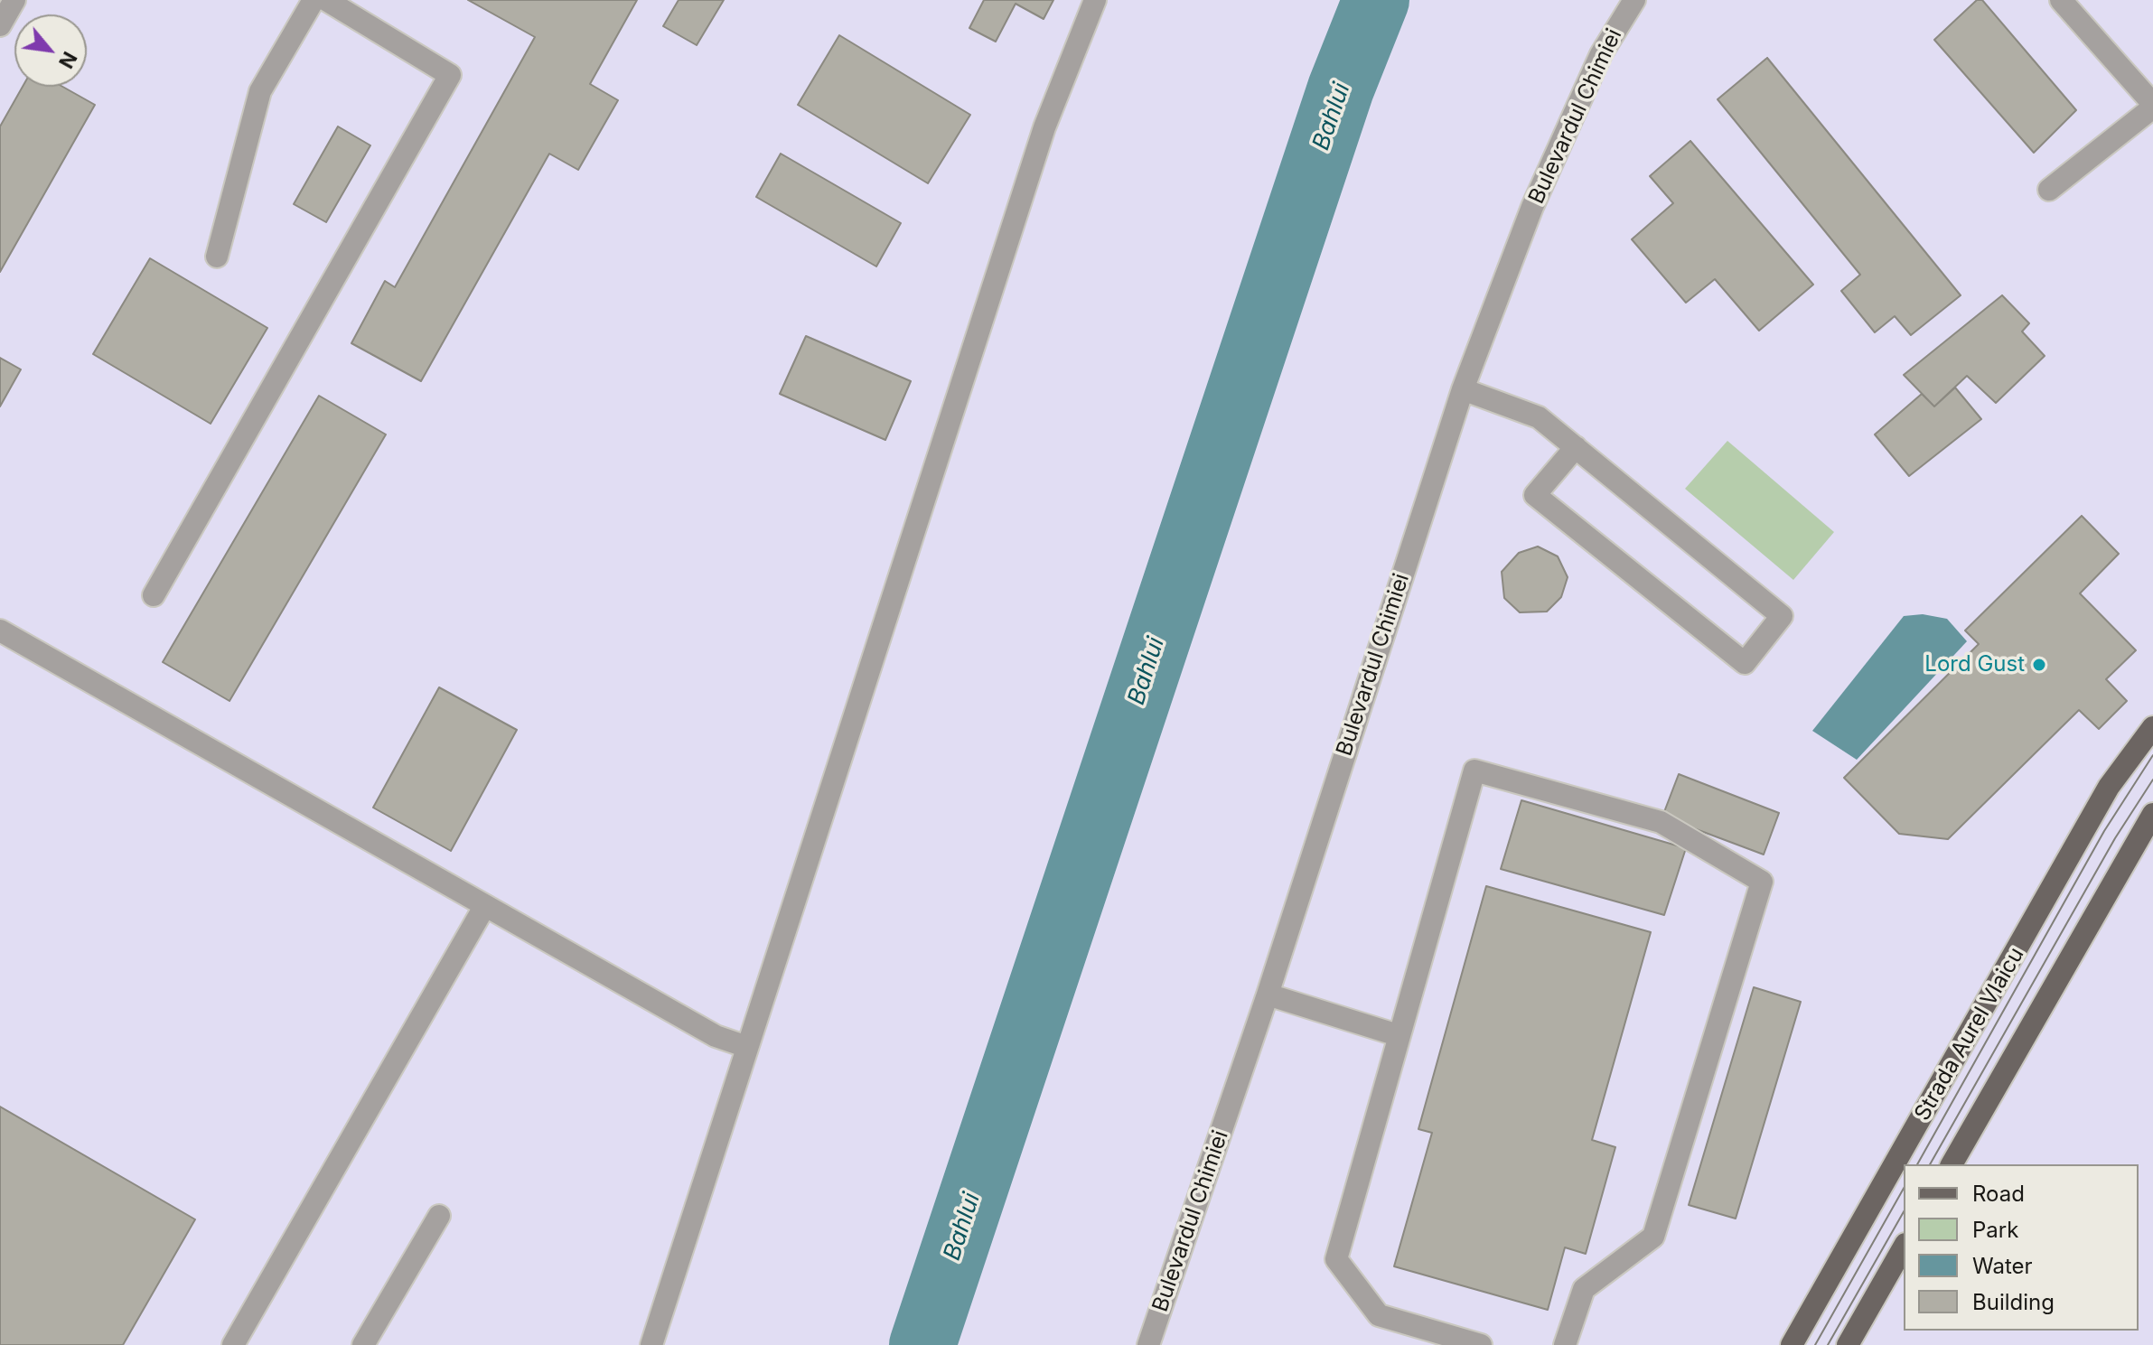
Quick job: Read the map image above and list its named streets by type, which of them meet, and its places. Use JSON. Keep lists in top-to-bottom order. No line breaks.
{"streets":{"main road":["Strada Aurel Vlaicu"],"street":["Bulevardul Chimiei"]},"water":["Bahlui"],"places":["Lord Gust"],"legend":["Road","Park","Water","Building"],"north":"bottom right"}
